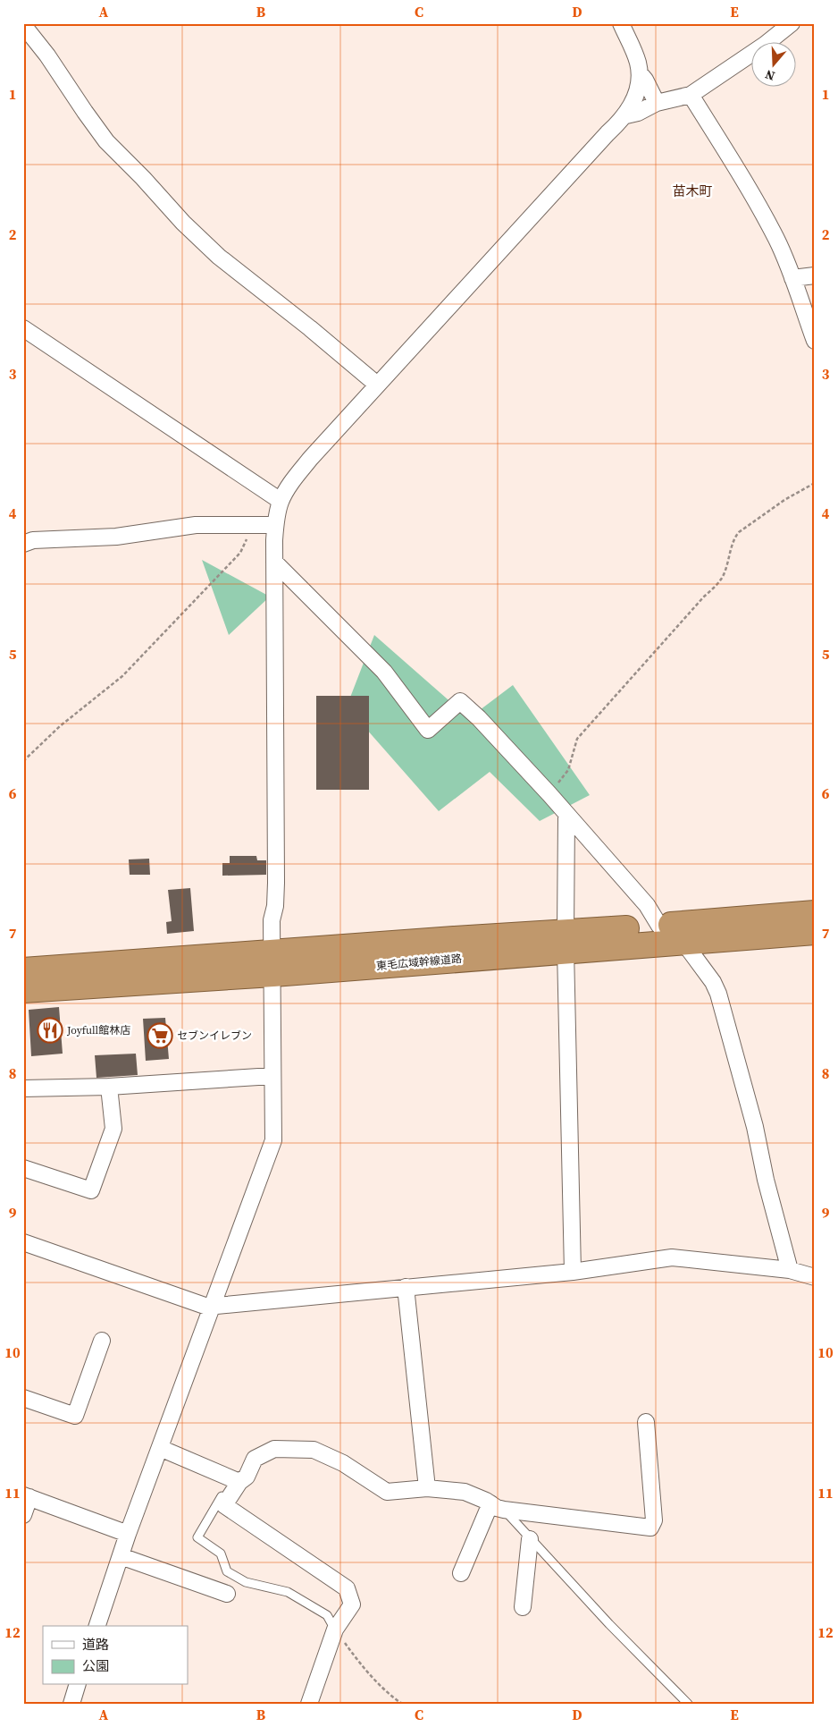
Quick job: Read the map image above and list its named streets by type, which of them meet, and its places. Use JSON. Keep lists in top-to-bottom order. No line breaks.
{"streets":{"highway":["東毛広域幹線道路"]},"districts":["苗木町"],"places":{"restaurant":["Joyfull館林店"],"supermarket":["セブンイレブン"]},"legend":["道路","公園"],"north":"bottom","grid":{"columns":["A","B","C","D","E"],"rows":["1","2","3","4","5","6","7","8","9","10","11","12"]}}
